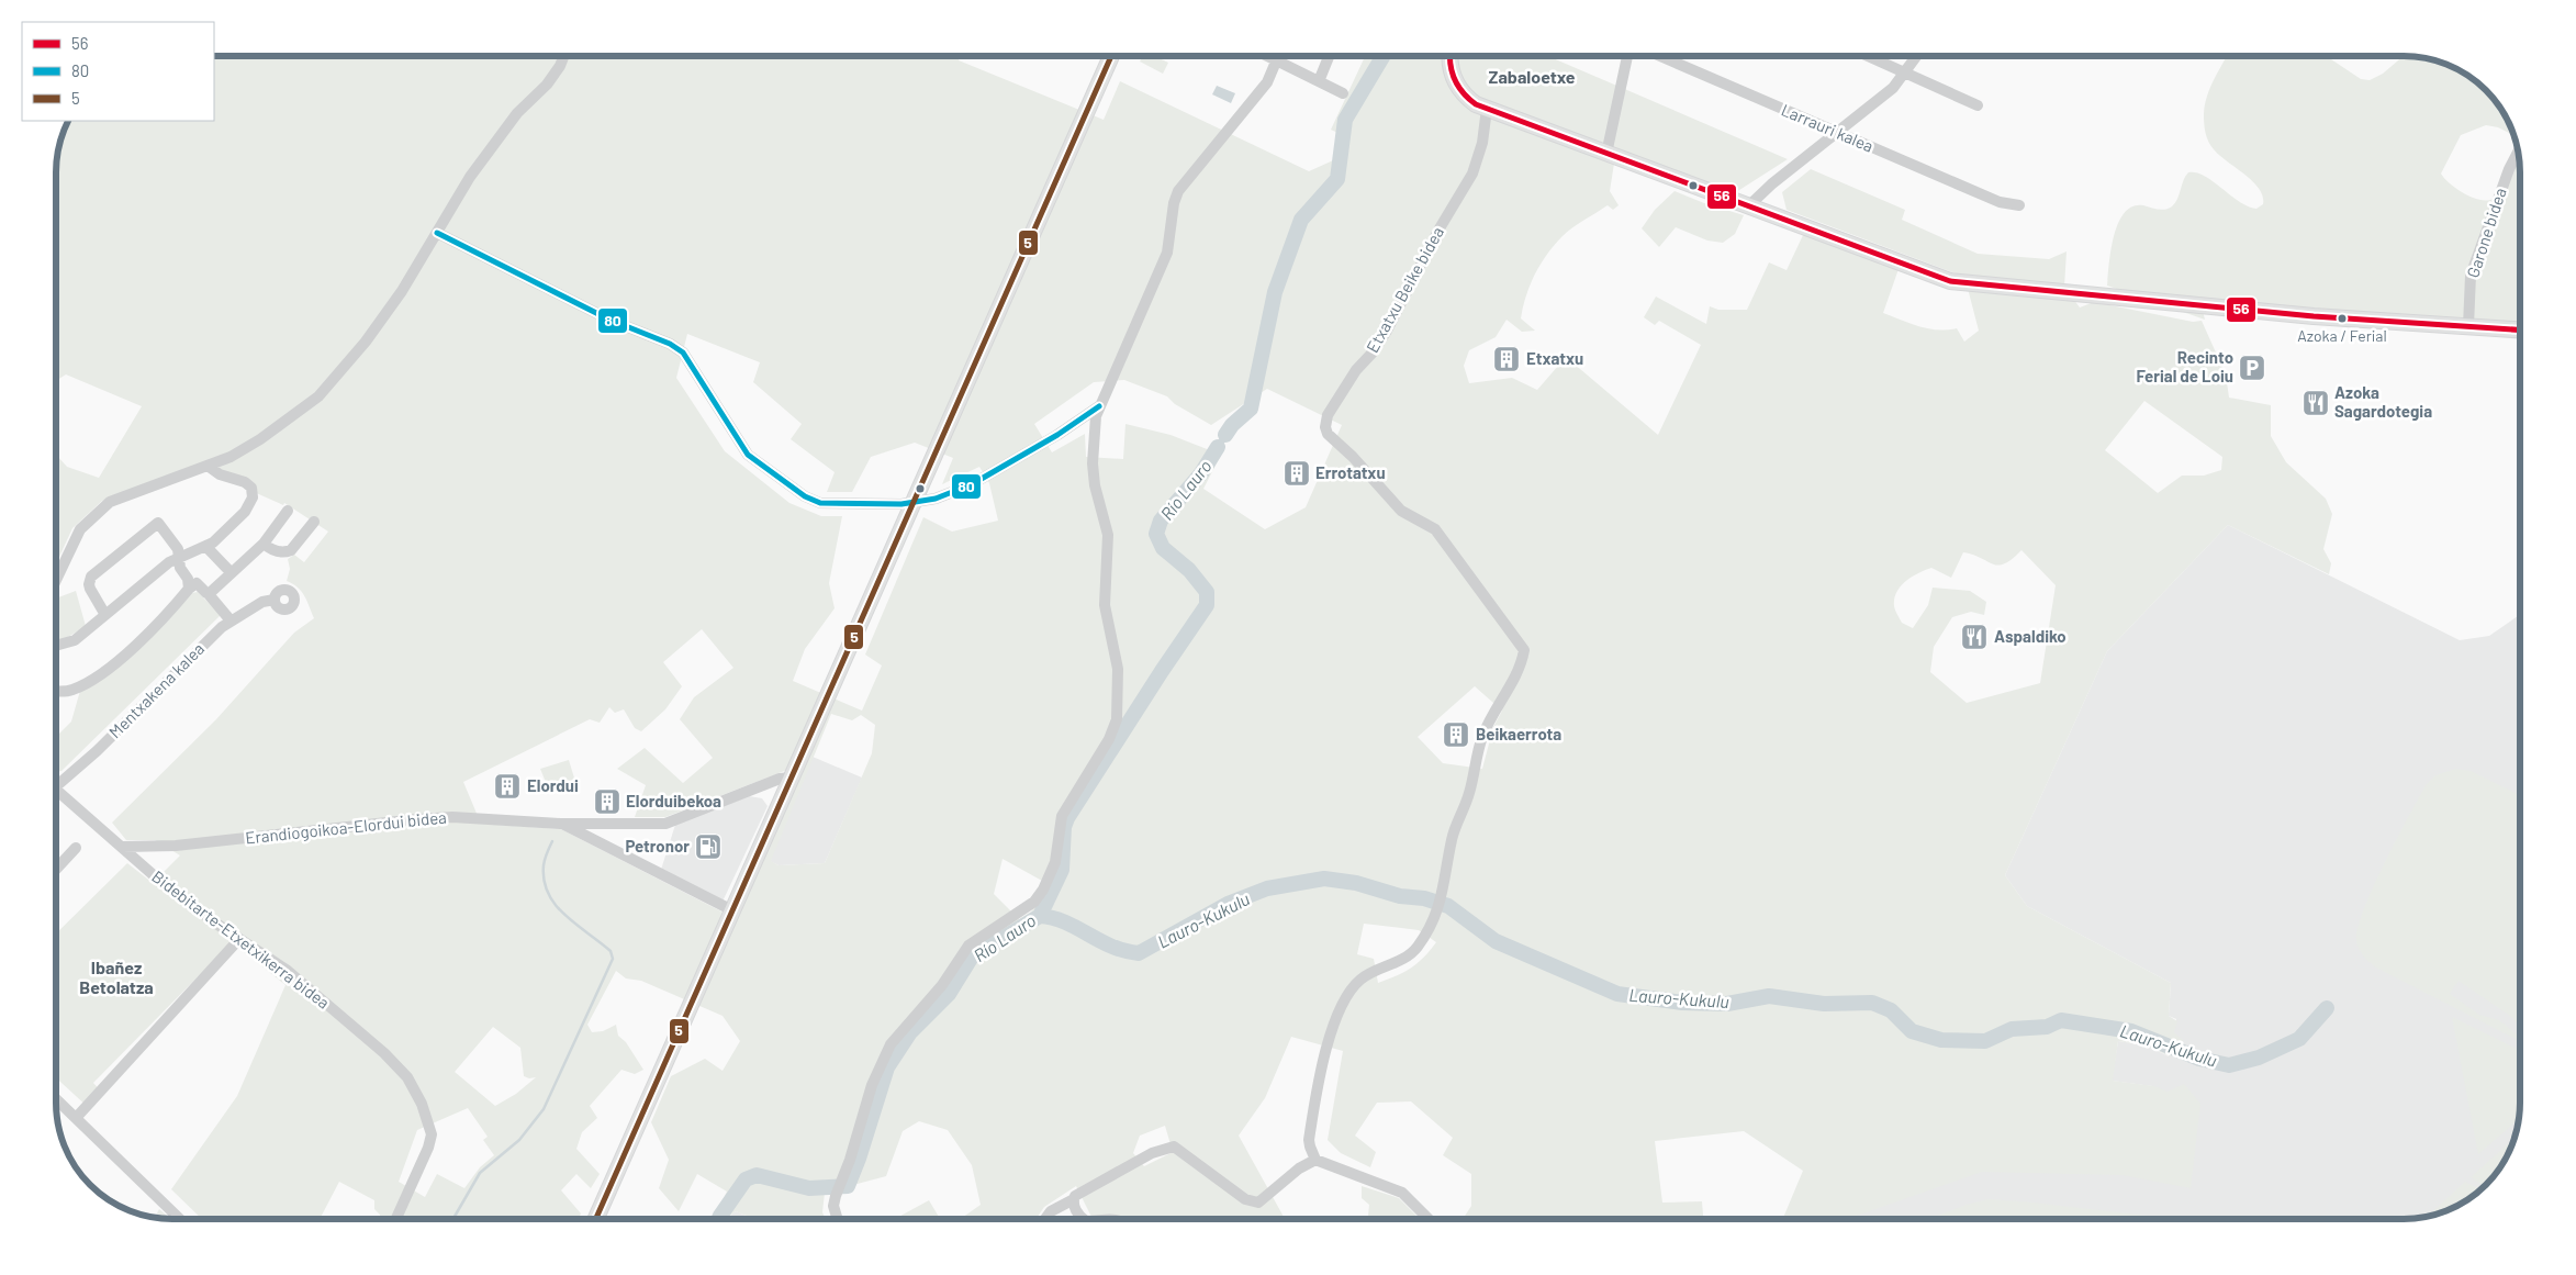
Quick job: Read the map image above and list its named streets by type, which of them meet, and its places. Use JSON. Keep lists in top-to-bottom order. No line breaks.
{"streets":{"street":["Larrauri kalea","Garone bidea","Etxatxu Beike bidea","Mentxakena kalea","Erandiogoikoa-Elordui bidea","Bidebitarte-Etxetxikerra bidea"]},"crossings":[["Erandiogoikoa-Elordui bidea","Bidebitarte-Etxetxikerra bidea"]],"districts":["Zabaloetxe","Ibañez Betolatza"],"water":["Río Lauro","Lauro-Kukulu"],"places":{"other":["Azoka / Ferial"],"building":["Etxatxu","Errotatxu","Beikaerrota","Elordui","Elorduibekoa"],"parking":["Recinto Ferial de Loiu"],"restaurant":["Azoka Sagardotegia","Aspaldiko"],"fuel station":["Petronor"]},"lines":["transit line 56","transit line 5","transit line 80"],"legend":["56","80","5"]}
